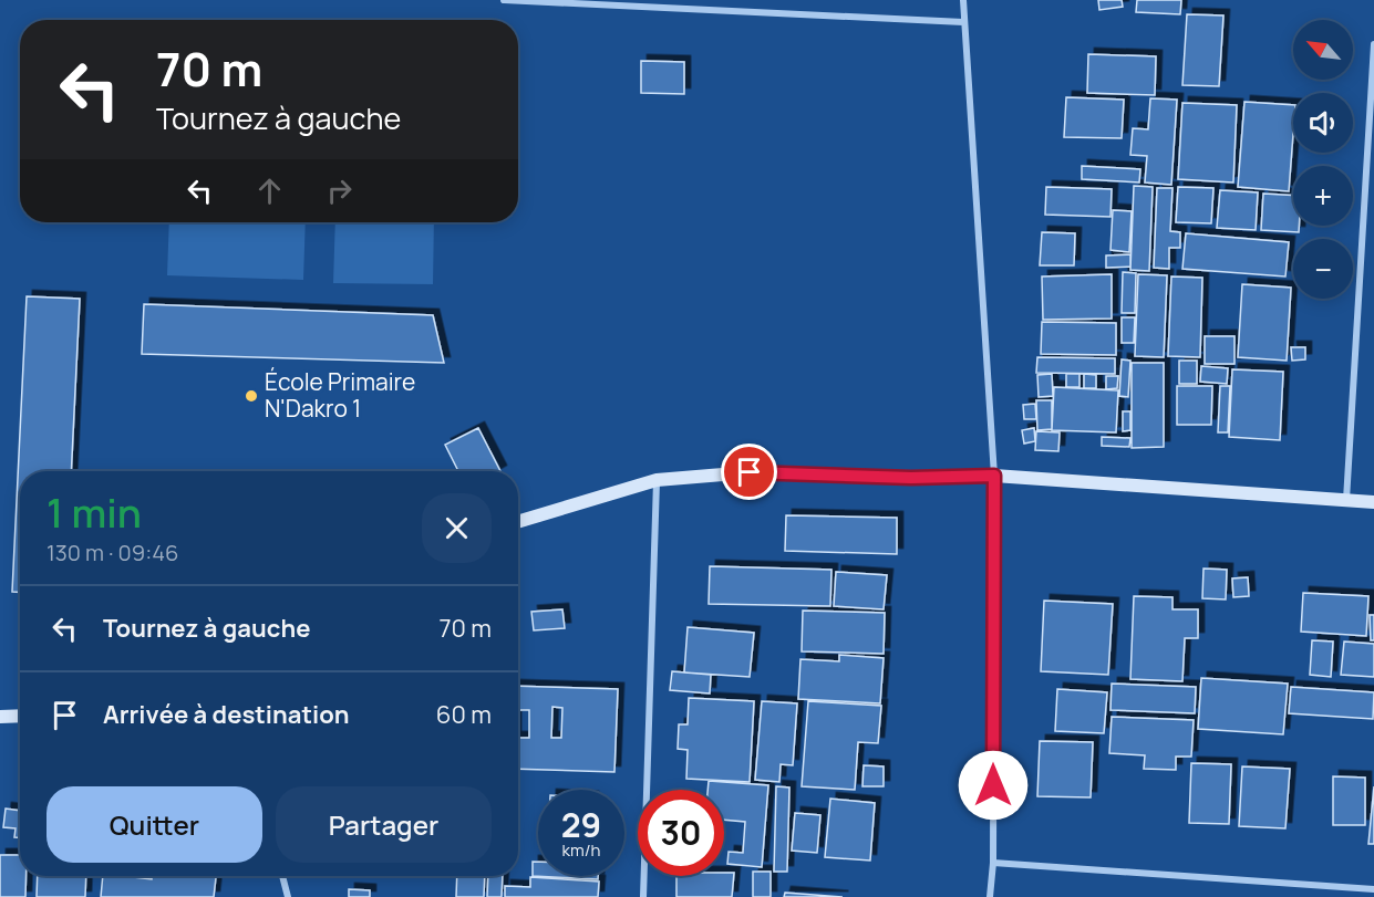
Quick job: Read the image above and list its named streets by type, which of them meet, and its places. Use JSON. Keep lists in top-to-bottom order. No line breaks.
{"places":["École Primaire N'Dakro 1"],"north":"top left","page":{"map_buttons":["+","−"],"turn":["70 m","Tournez à gauche"],"heading":["1 min","130 m · 09:46"],"list":[{"name":"Tournez à gauche","value":"70 m"},{"name":"Arrivée à destination","value":"60 m"}],"buttons":["Quitter","Partager"],"speed":"29 km/h","limit":"30"}}
